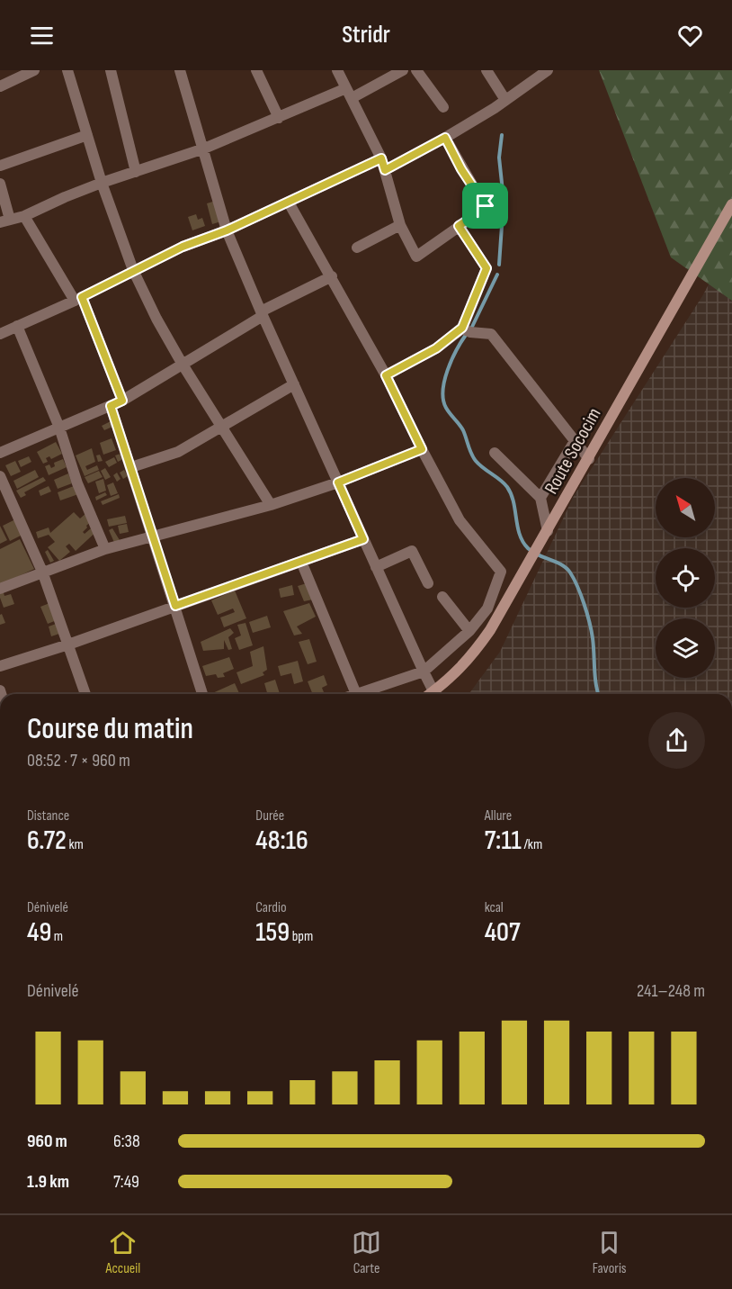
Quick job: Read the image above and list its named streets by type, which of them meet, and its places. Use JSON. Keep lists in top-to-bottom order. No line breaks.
{"streets":{"street":["Route Sococim"]},"north":"top left","page":{"header":"Stridr","heading":["Course du matin","08:52 · 7 × 960 m"],"stats":[["Distance","6.72 km"],["Durée","48:16"],["Allure","7:11 /km"],["Dénivelé","49 m"],["Cardio","159 bpm"],["kcal","407"]],"chart":["Dénivelé","241–248 m"],"list":[{"name":"960 m","note":"6:38"},{"name":"1.9 km","note":"7:49"}],"tabs":["Accueil","Carte","Favoris"]}}
